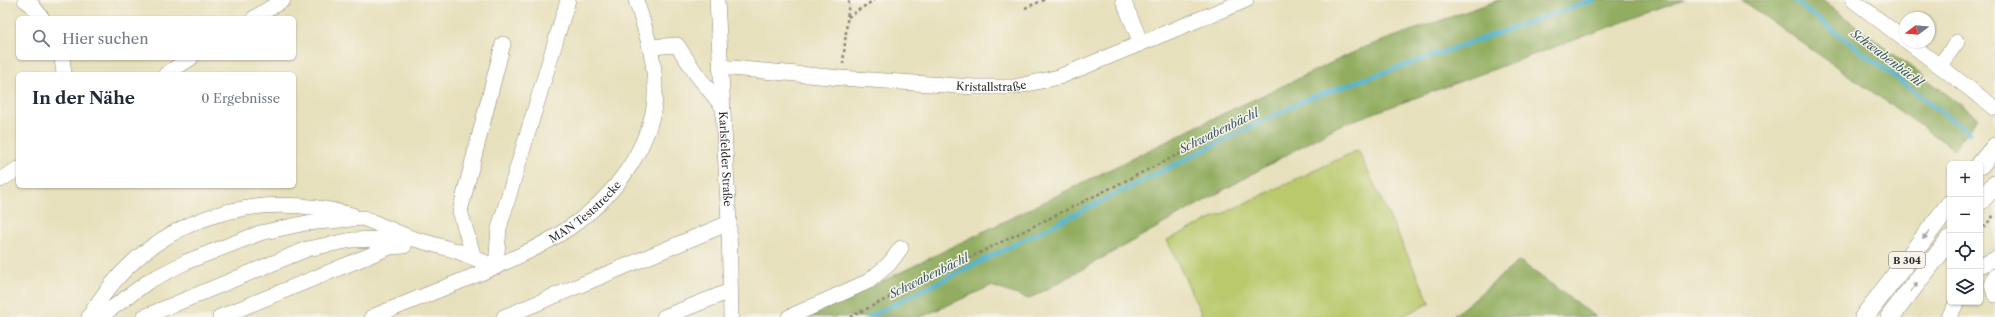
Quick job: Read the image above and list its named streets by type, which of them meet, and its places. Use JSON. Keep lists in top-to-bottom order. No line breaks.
{"streets":{"main road":["B 304"],"street":["Kristallstraße","Karlsfelder Straße","MAN Teststrecke"]},"crossings":[["Kristallstraße","Karlsfelder Straße"]],"water":["Schwabenbächl"],"north":"left","page":{"search":"Hier suchen","heading":["In der Nähe","0 Ergebnisse"],"map_buttons":["+","−"]}}
